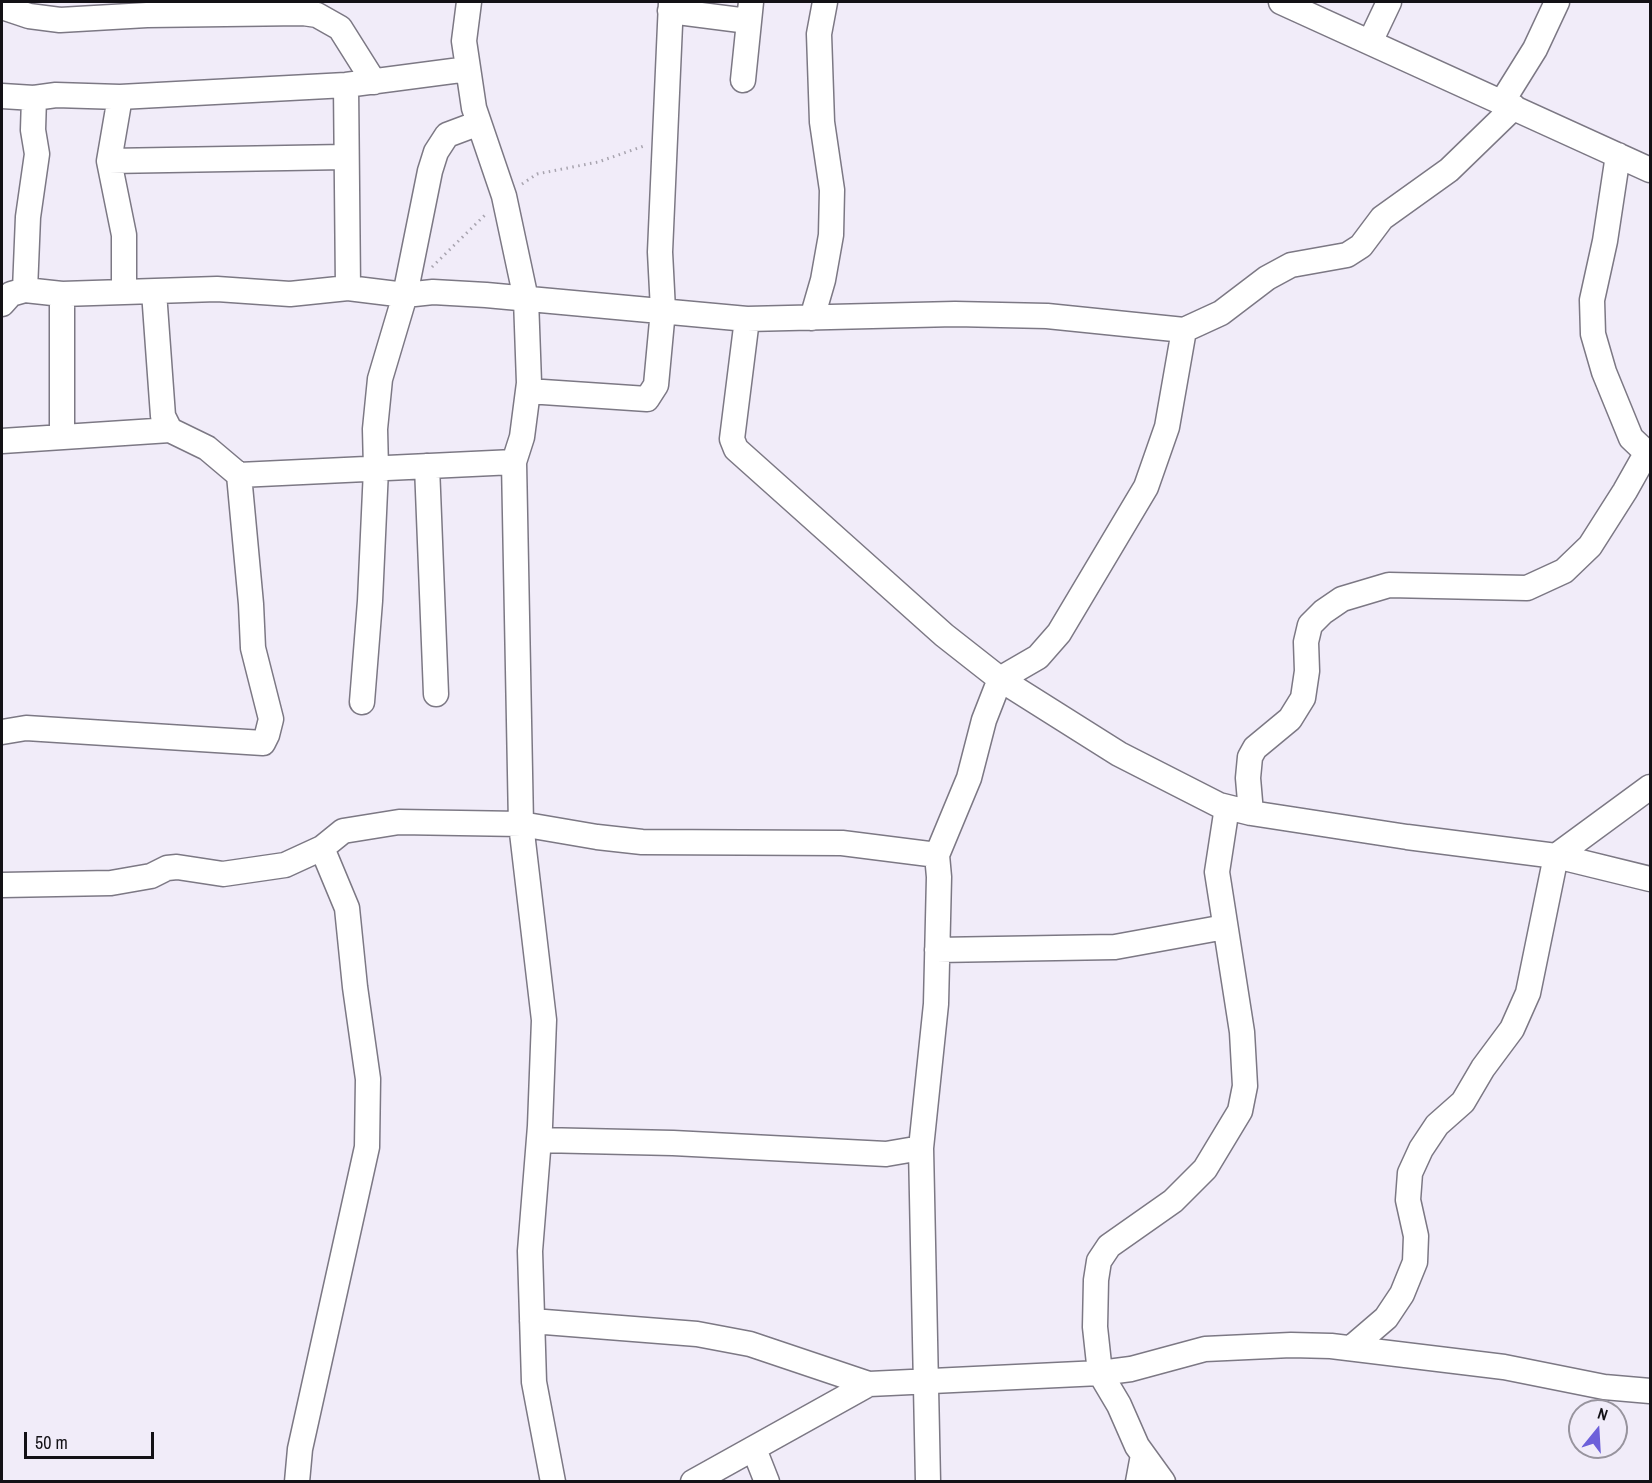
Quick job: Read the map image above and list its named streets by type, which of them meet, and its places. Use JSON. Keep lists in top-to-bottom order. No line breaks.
{"scale_bar":"50 m","north":"top"}
